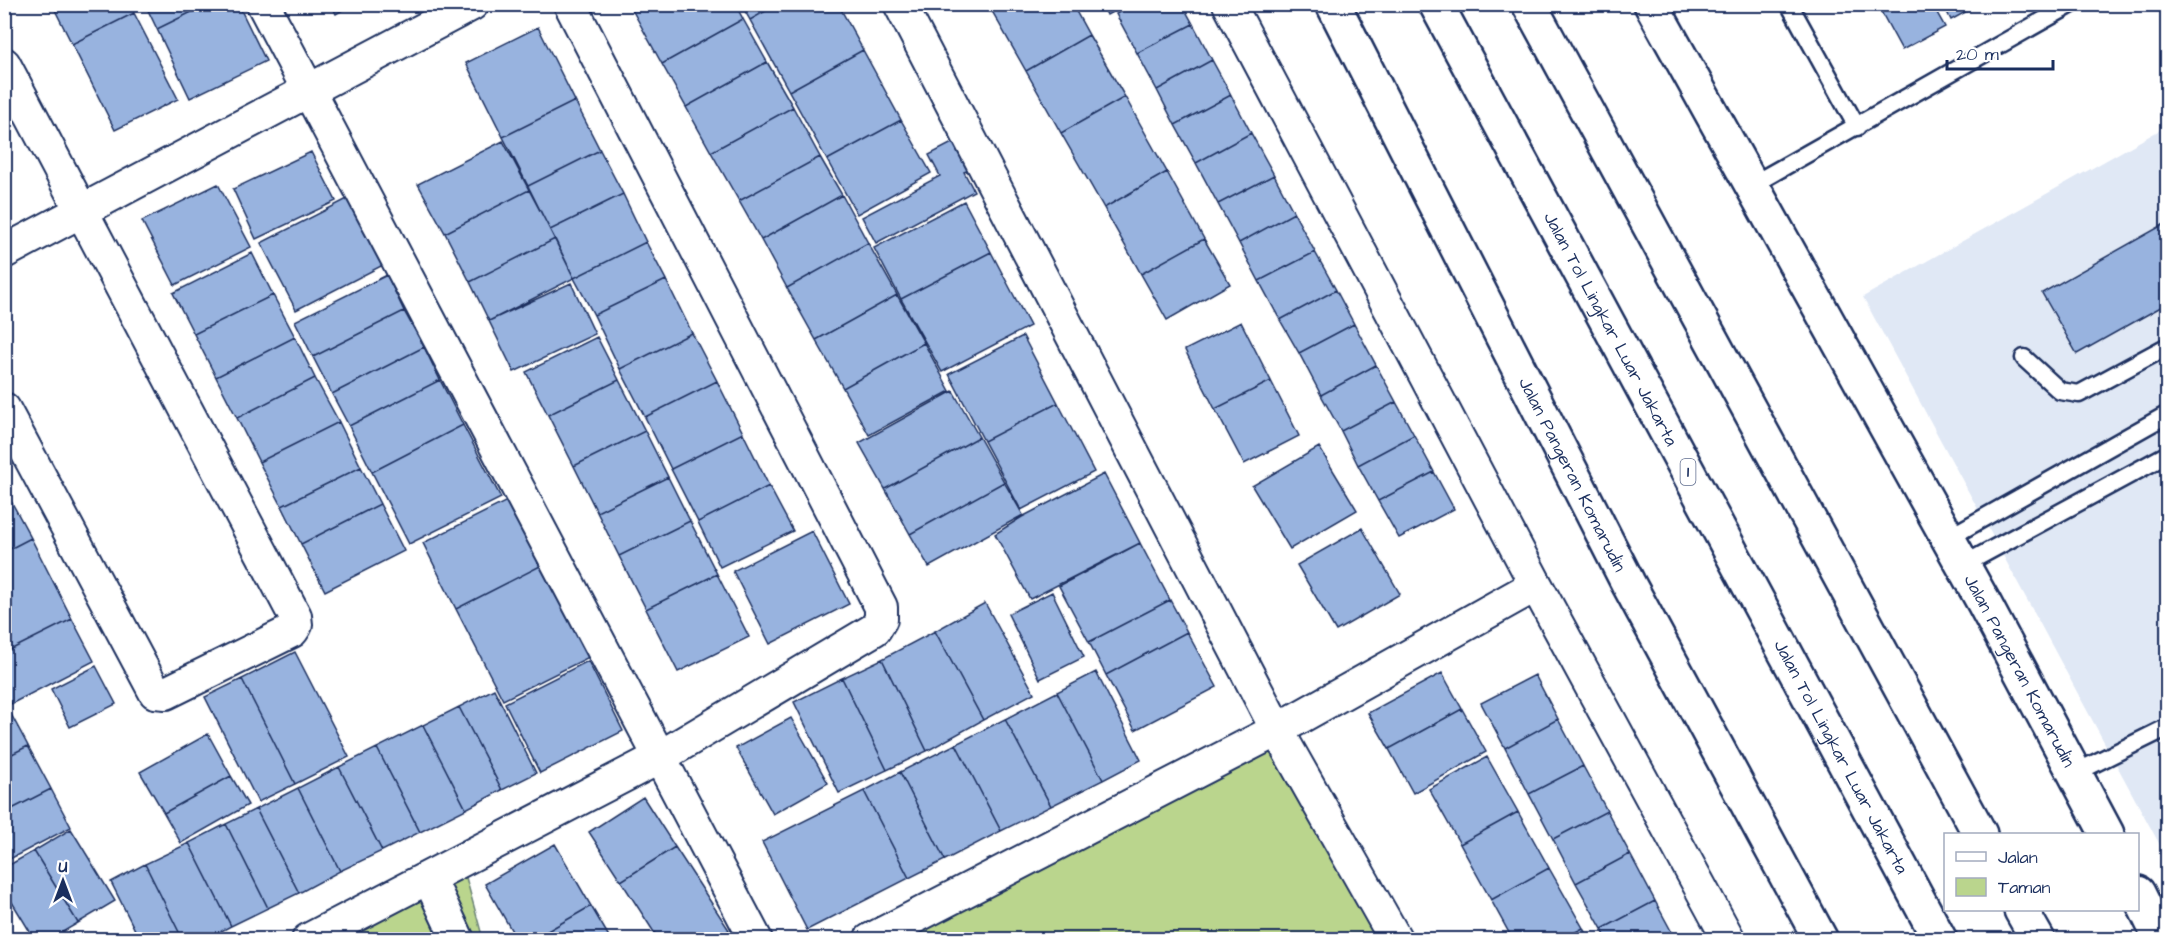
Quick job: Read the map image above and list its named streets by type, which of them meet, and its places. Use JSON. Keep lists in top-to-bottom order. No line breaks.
{"streets":{"main road":["Jalan Tol Lingkar Luar Jakarta","1","Jalan Pangeran Komarudin"]},"legend":["Jalan","Taman"],"scale_bar":"20 m","north":"top"}
